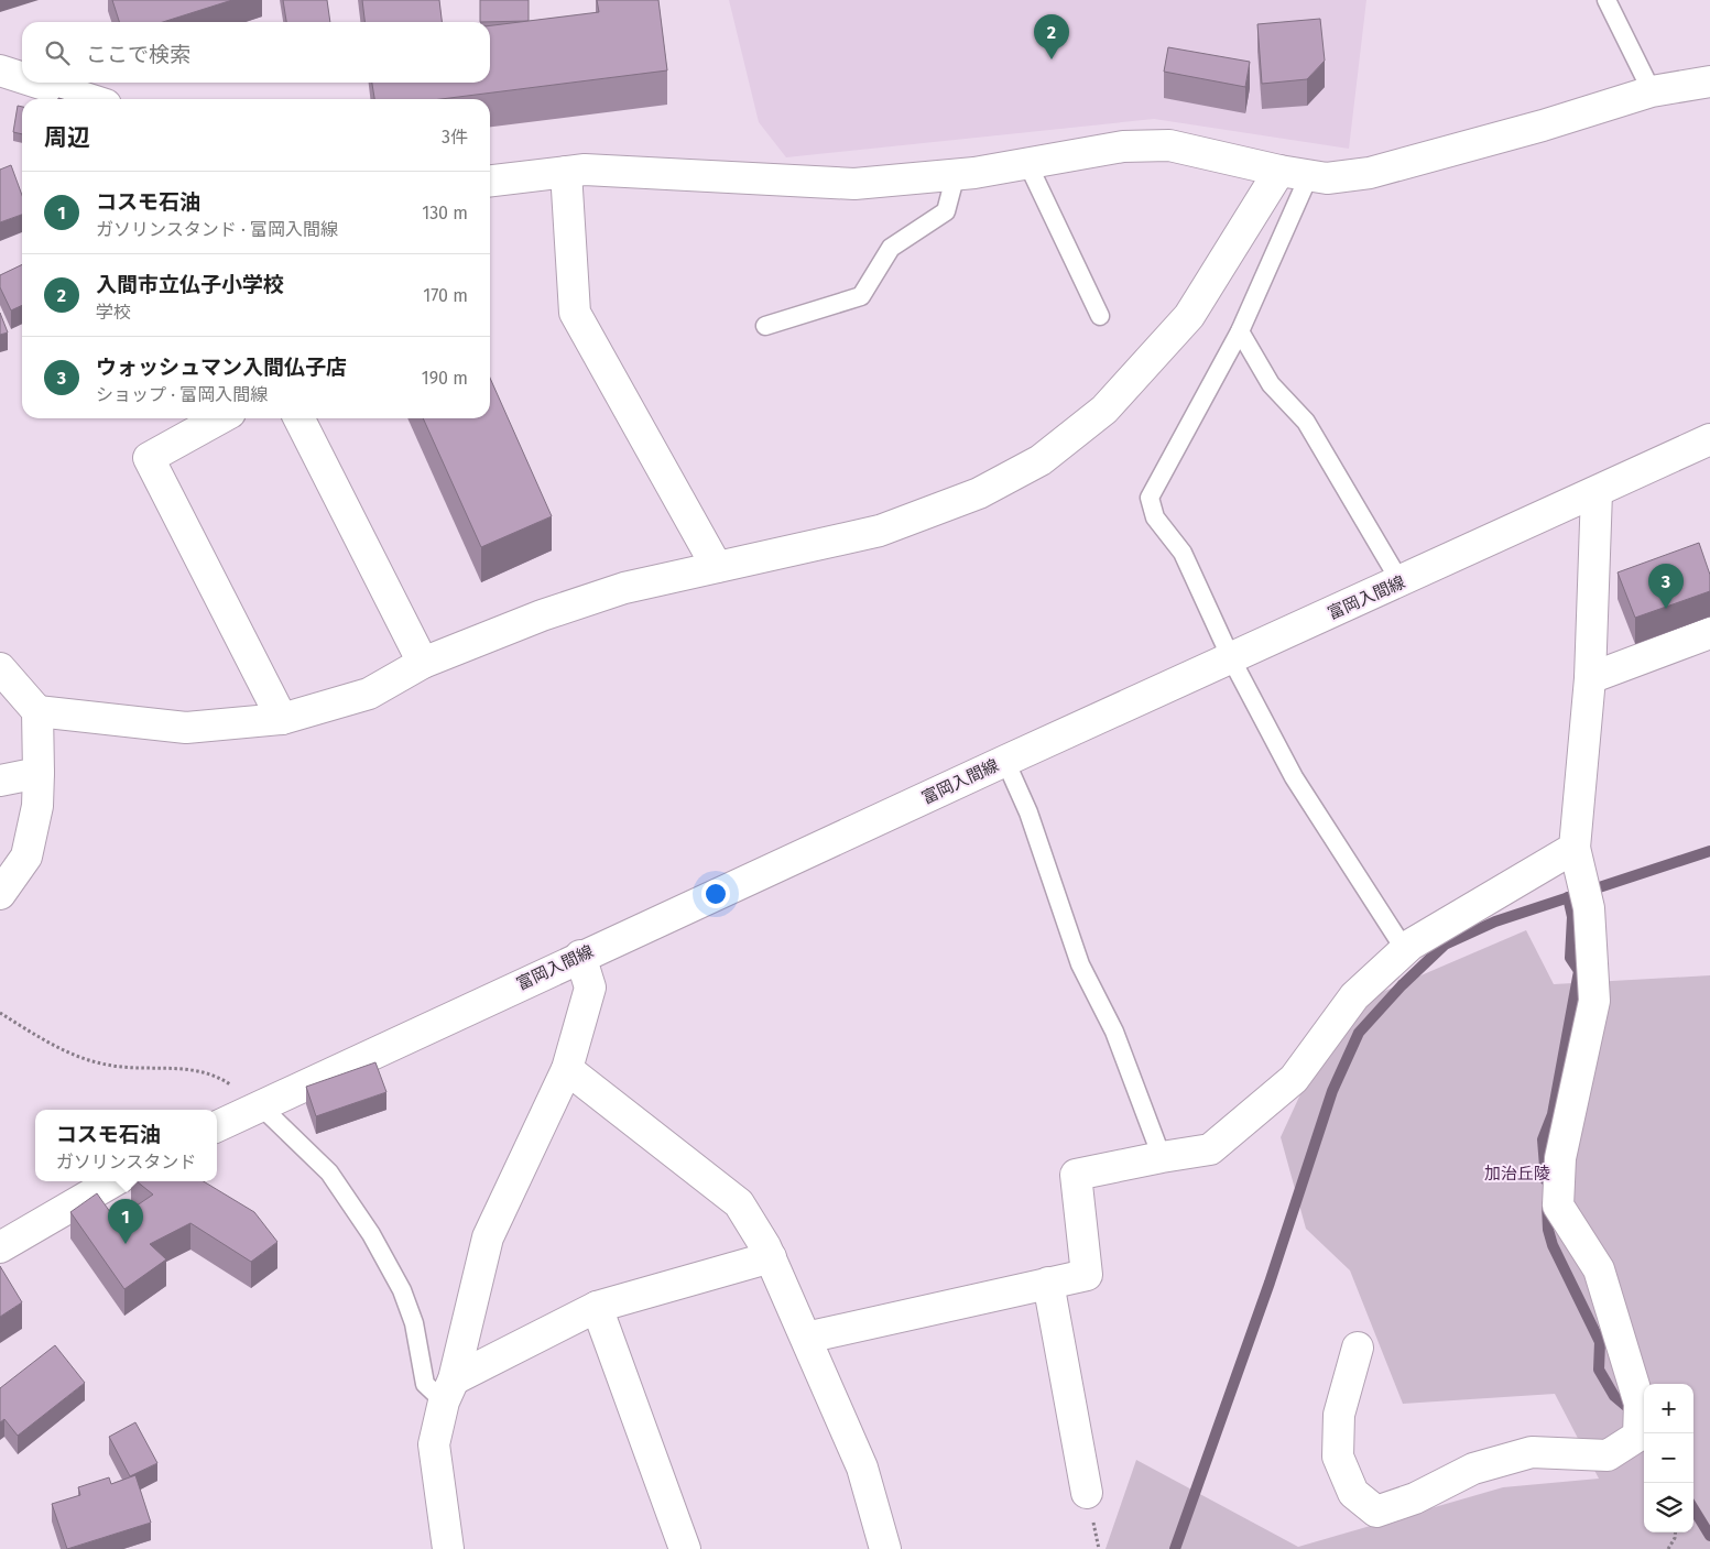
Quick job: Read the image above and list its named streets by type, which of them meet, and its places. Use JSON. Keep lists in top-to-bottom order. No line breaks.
{"streets":{"street":["富岡入間線"]},"parks":["加治丘陵"],"page":{"pins":["2","3","1"],"search":"ここで検索","heading":["周辺","3件"],"list":[{"mark":"1","name":"コスモ石油","note":"ガソリンスタンド · 富岡入間線","value":"130 m"},{"mark":"2","name":"入間市立仏子小学校","note":"学校","value":"170 m"},{"mark":"3","name":"ウォッシュマン入間仏子店","note":"ショップ · 富岡入間線","value":"190 m"}],"popup":["コスモ石油","ガソリンスタンド"],"map_buttons":["+","−"]}}
